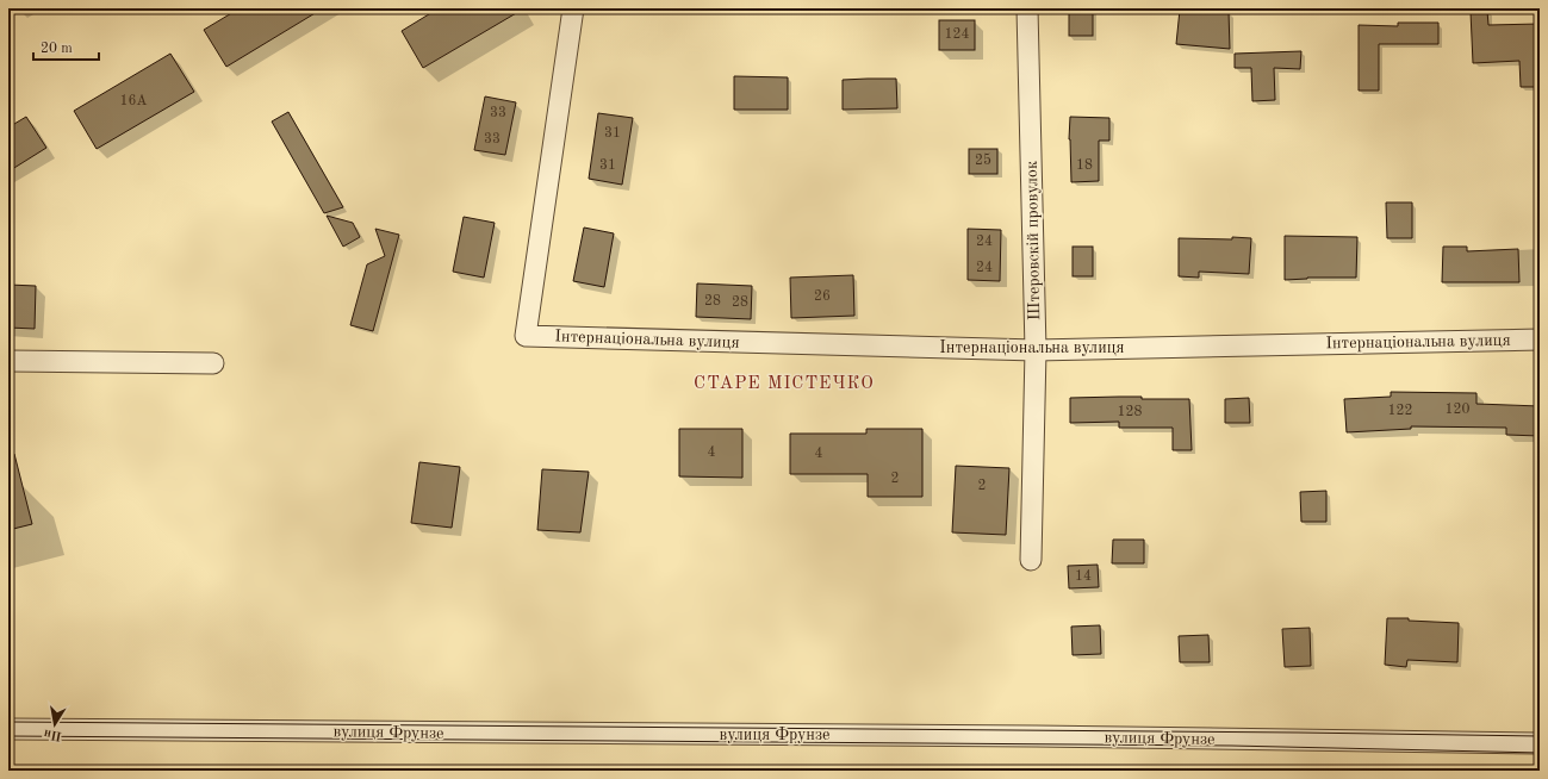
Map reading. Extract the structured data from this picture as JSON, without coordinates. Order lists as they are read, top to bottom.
{
  "streets": {
    "street": ["Штеровскій провулок", "Інтернаціональна вулиця", "вулиця Фрунзе"]
  },
  "crossings": [
    ["Штеровскій провулок", "Інтернаціональна вулиця"]
  ],
  "districts": ["СТАРЕ МІСТЕЧКО"],
  "house_numbers": [
    "124",
    "16А",
    "33",
    "31",
    "33",
    "25",
    "31",
    "18",
    "24",
    "24",
    "26",
    "28",
    "28",
    "120",
    "122",
    "128",
    "4",
    "4",
    "2",
    "2",
    "14"
  ],
  "scale_bar": "20 m",
  "north": "bottom"
}
